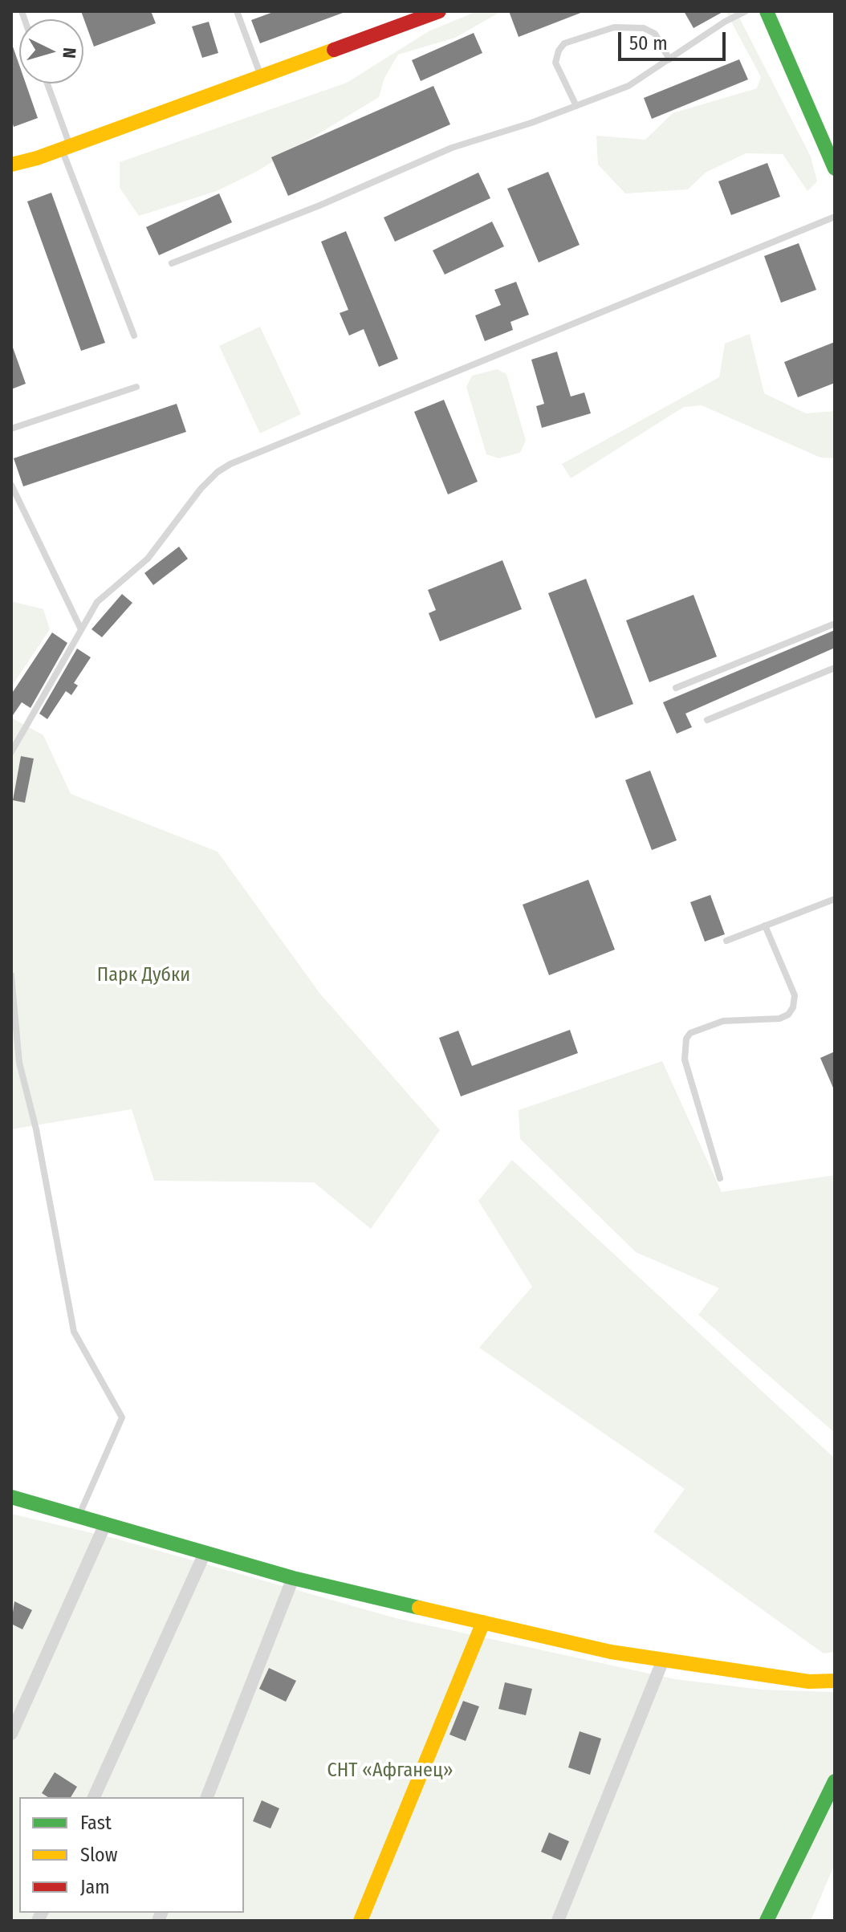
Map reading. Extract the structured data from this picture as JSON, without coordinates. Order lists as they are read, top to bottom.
{
  "parks": ["Парк Дубки", "СНТ «Афганец»"],
  "legend": ["Fast", "Slow", "Jam"],
  "scale_bar": "50 m",
  "north": "right"
}
